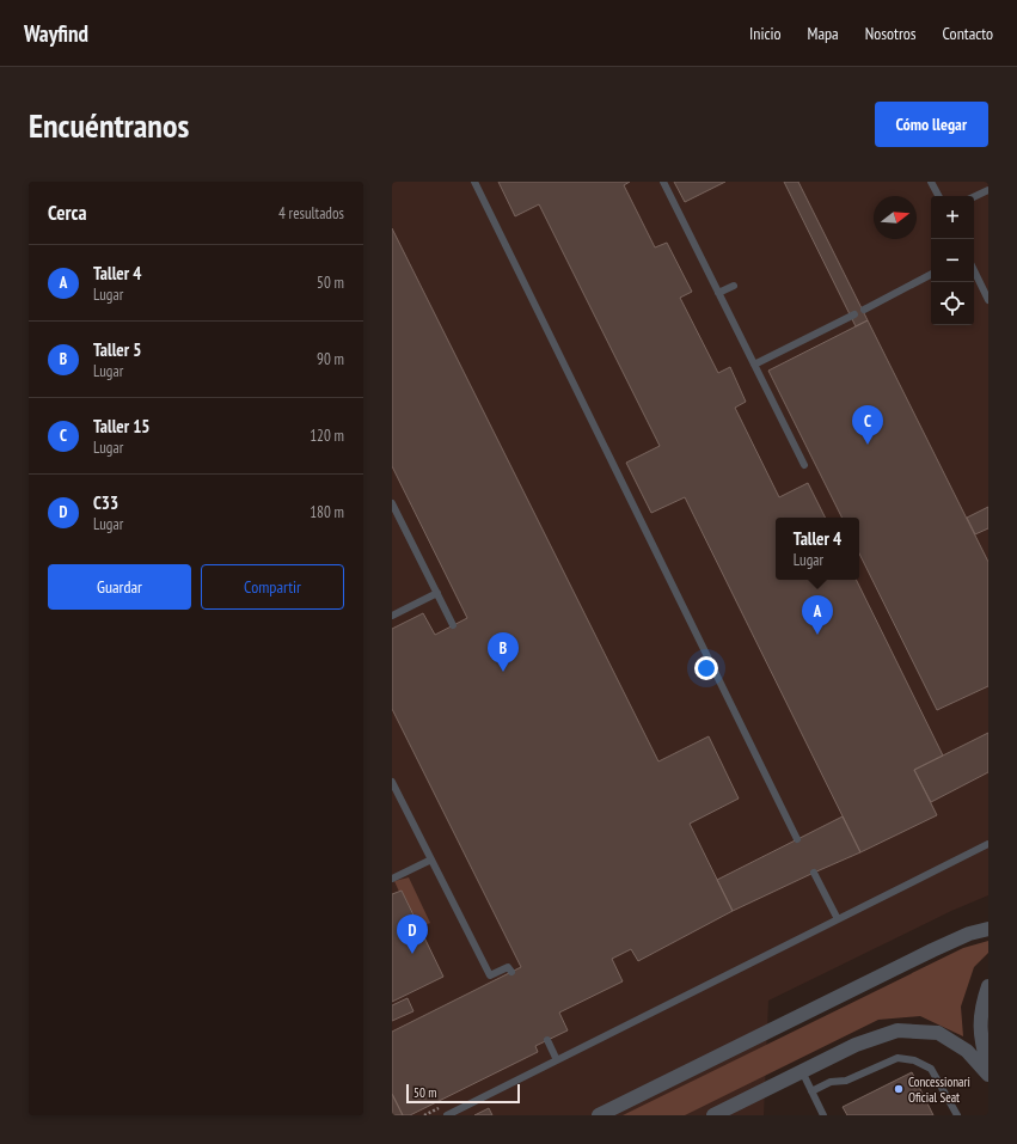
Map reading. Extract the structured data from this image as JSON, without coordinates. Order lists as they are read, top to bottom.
{
  "places": ["Concessionari Oficial Seat"],
  "scale_bar": "50 m",
  "north": "right",
  "page": {
    "header": "Wayfind",
    "nav": [
      "Inicio",
      "Mapa",
      "Nosotros",
      "Contacto"
    ],
    "buttons": [
      "Cómo llegar",
      ["Guardar", "Compartir"]
    ],
    "title": "Encuéntranos",
    "heading": ["Cerca", "4 resultados"],
    "map_buttons": ["+", "−"],
    "list": [
      {
        "mark": "A",
        "name": "Taller 4",
        "note": "Lugar",
        "value": "50 m"
      },
      {
        "mark": "B",
        "name": "Taller 5",
        "note": "Lugar",
        "value": "90 m"
      },
      {
        "mark": "C",
        "name": "Taller 15",
        "note": "Lugar",
        "value": "120 m"
      },
      {
        "mark": "D",
        "name": "C33",
        "note": "Lugar",
        "value": "180 m"
      }
    ],
    "pins": [
      "C",
      "A",
      "B",
      "D"
    ],
    "popup": ["Taller 4", "Lugar"],
    "scale": "50 m"
  }
}
